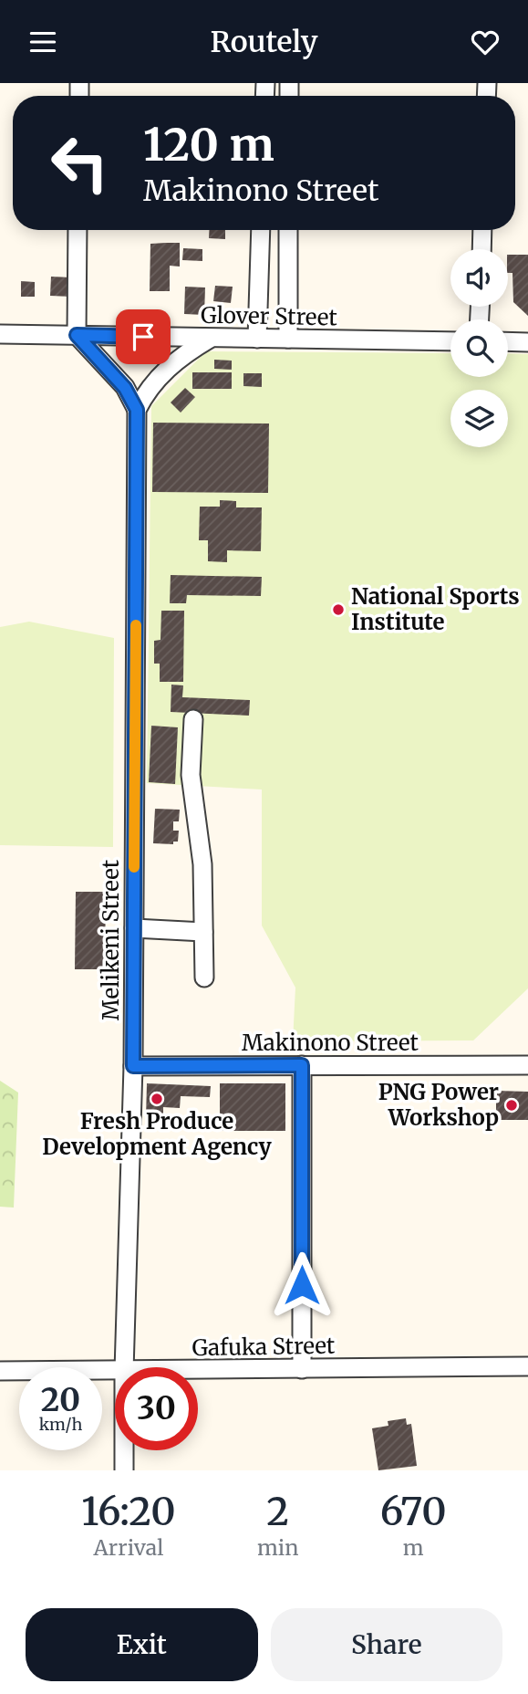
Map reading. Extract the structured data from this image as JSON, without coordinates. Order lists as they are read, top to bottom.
{
  "streets": {
    "street": [
      "Glover Street",
      "Melikeni Street",
      "Makinono Street",
      "Gafuka Street"
    ]
  },
  "crossings": [
    ["Melikeni Street", "Makinono Street"]
  ],
  "places": ["National Sports Institute", "Fresh Produce Development Agency", "PNG Power Workshop"],
  "page": {
    "header": "Routely",
    "turn": ["120 m", "Makinono Street"],
    "speed": "20 km/h",
    "limit": "30",
    "eta": [
      "16:20",
      "Arrival",
      "2",
      "min",
      "670",
      "m"
    ],
    "buttons": ["Exit", "Share"]
  }
}
